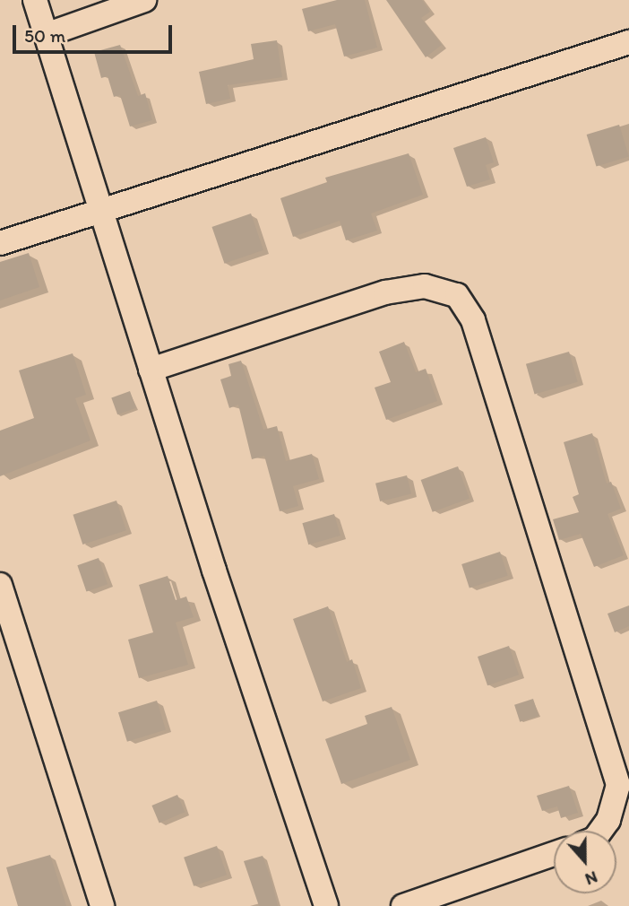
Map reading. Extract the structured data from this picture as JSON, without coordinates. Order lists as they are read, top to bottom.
{
  "scale_bar": "50 m",
  "north": "bottom"
}
